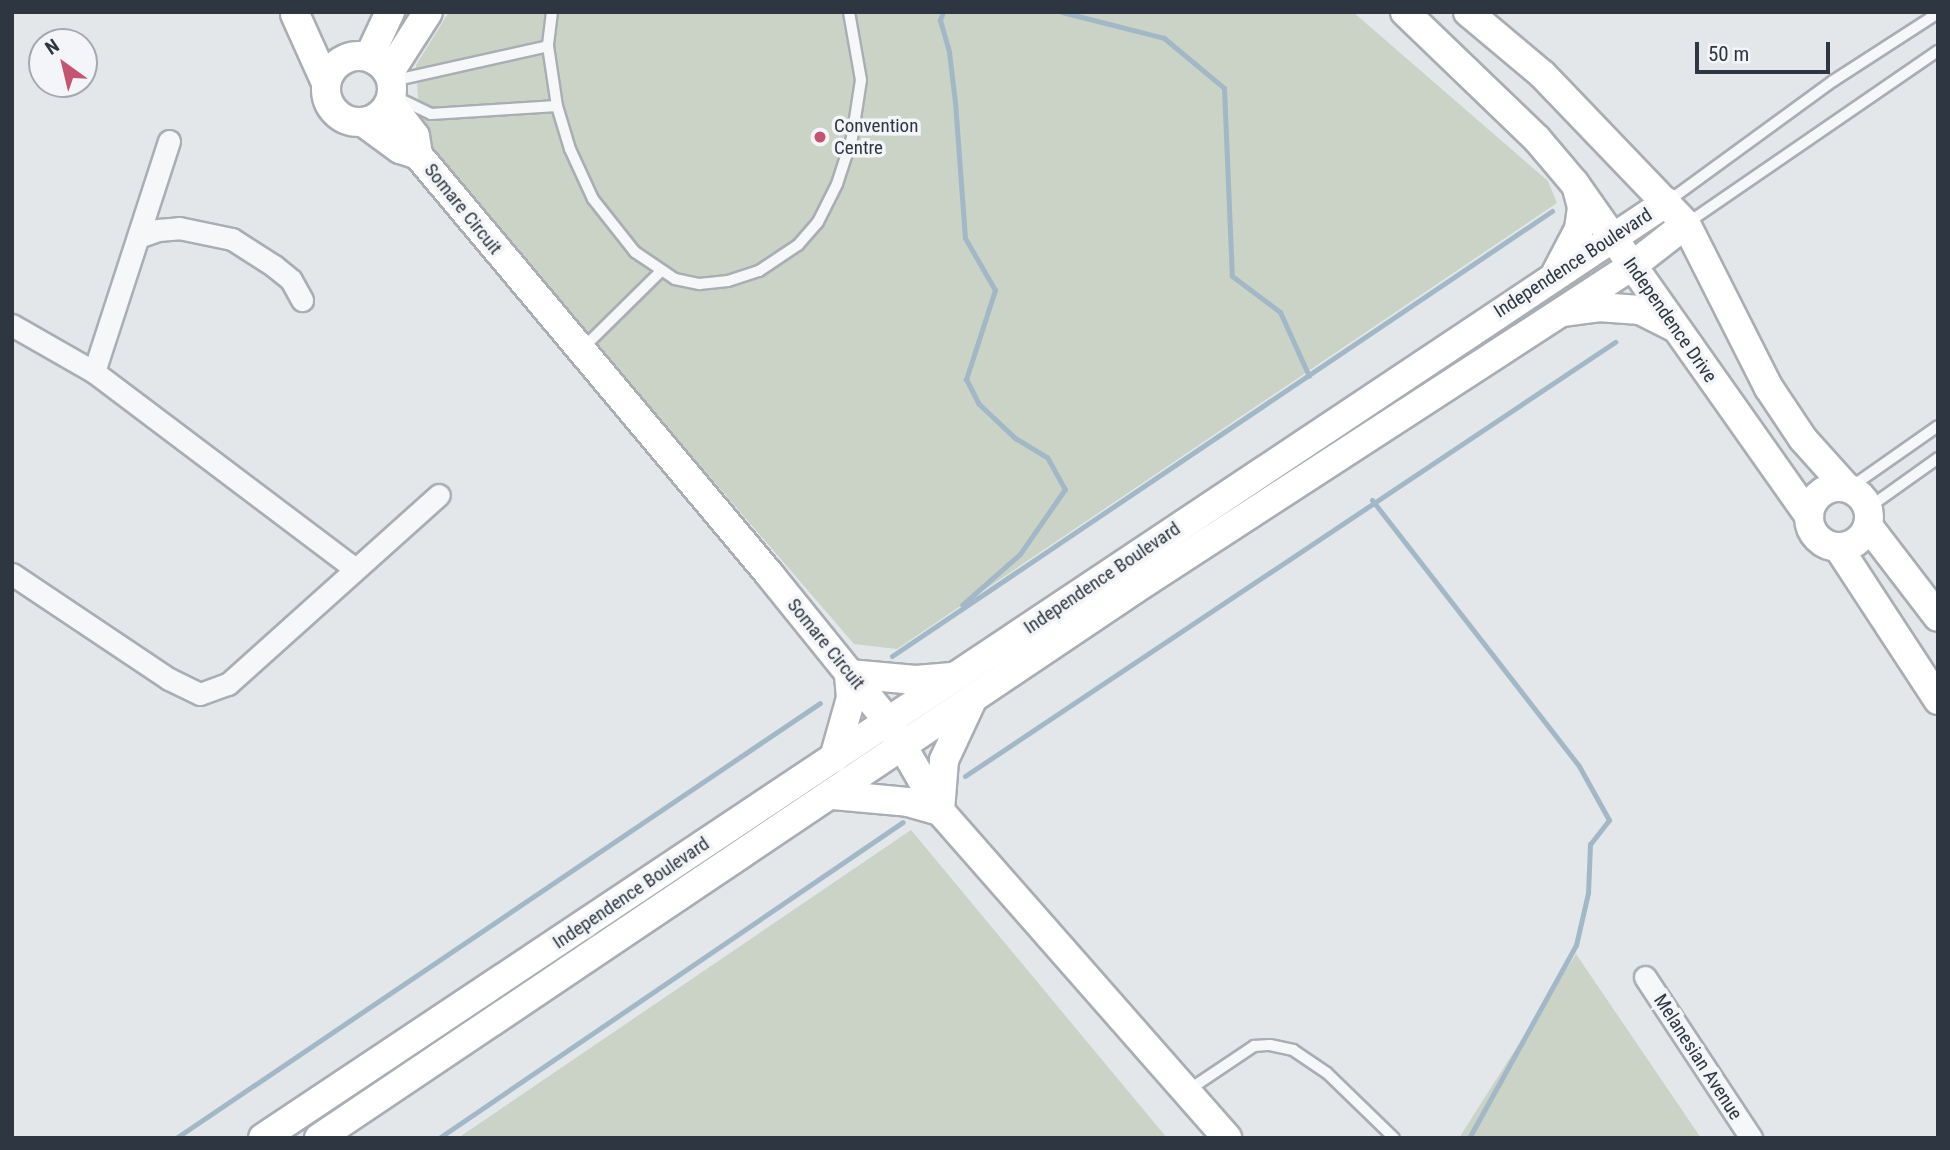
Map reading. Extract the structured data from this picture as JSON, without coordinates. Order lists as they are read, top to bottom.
{
  "streets": {
    "street": [
      "Somare Circuit",
      "Independence Boulevard",
      "Independence Drive",
      "Melanesian Avenue"
    ]
  },
  "crossings": [
    ["Somare Circuit", "Independence Boulevard"],
    ["Independence Boulevard", "Independence Drive"]
  ],
  "places": ["Convention Centre"],
  "scale_bar": "50 m",
  "north": "top left"
}
